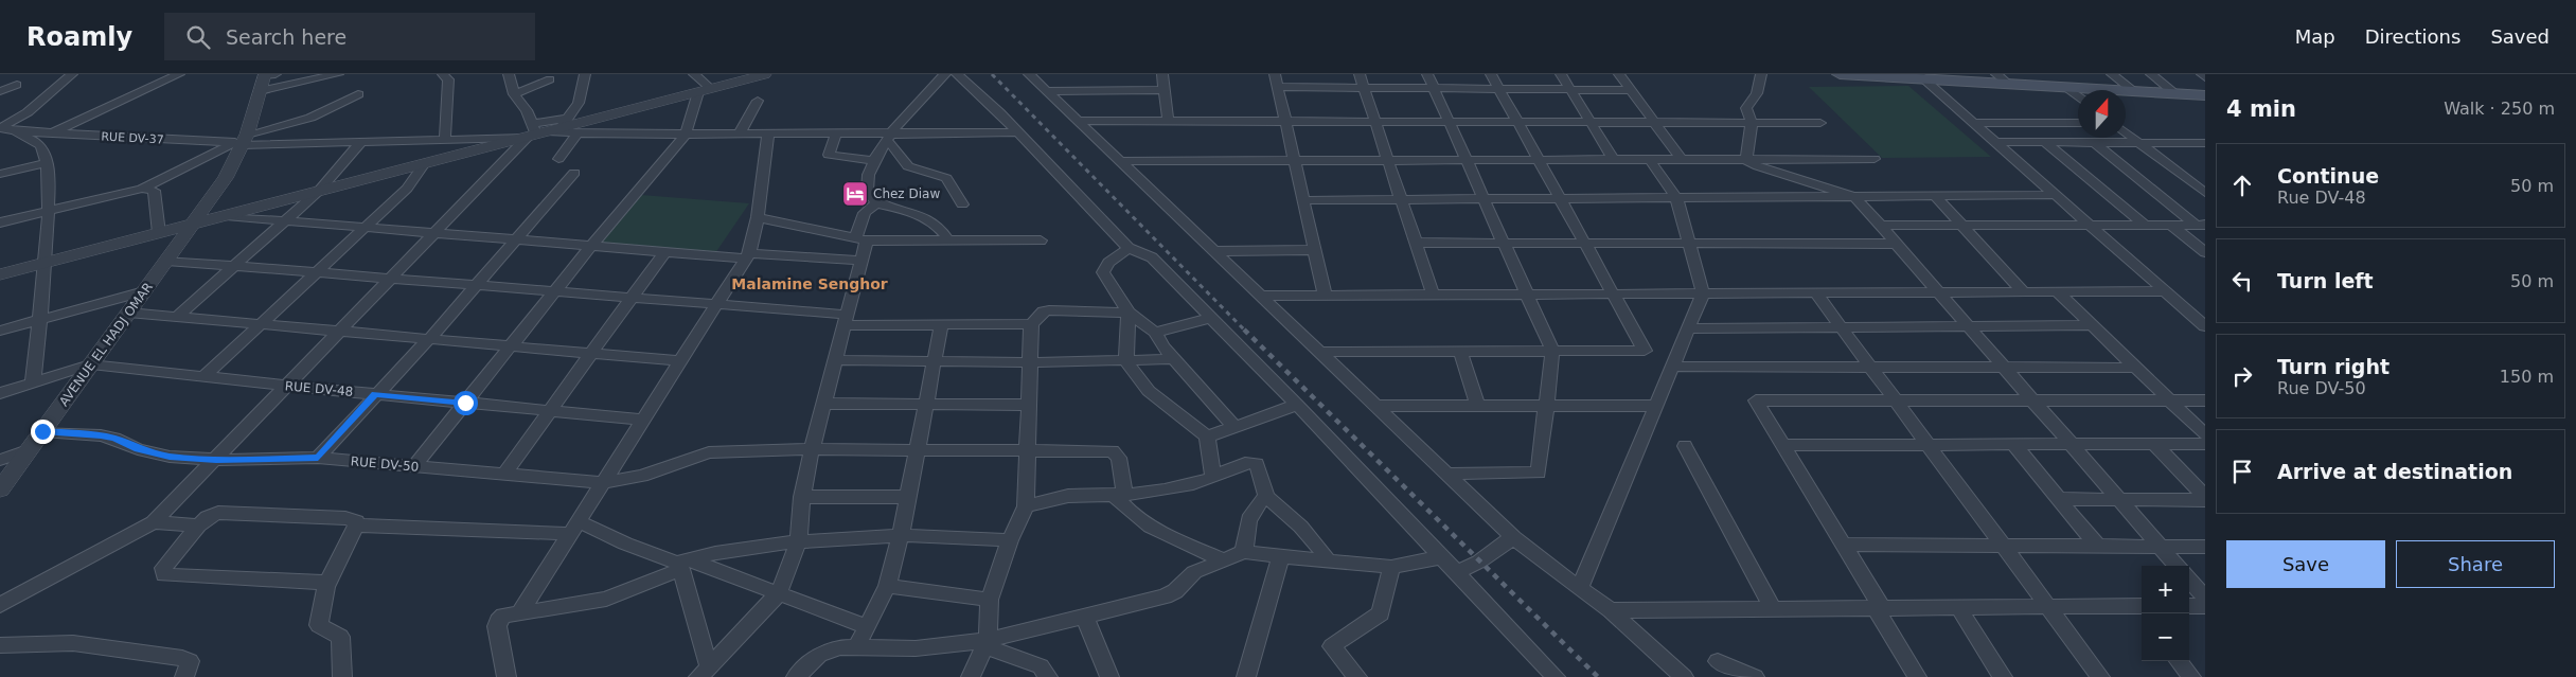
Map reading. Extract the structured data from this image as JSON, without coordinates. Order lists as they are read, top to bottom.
{
  "streets": {
    "street": [
      "RUE DV-37",
      "AVENUE EL HADJ OMAR",
      "RUE DV-48",
      "RUE DV-50"
    ]
  },
  "crossings": [
    ["RUE DV-37", "AVENUE EL HADJ OMAR"],
    ["AVENUE EL HADJ OMAR", "RUE DV-48"],
    ["AVENUE EL HADJ OMAR", "RUE DV-50"]
  ],
  "districts": ["Malamine Senghor"],
  "places": {
    "hotel": ["Chez Diaw"]
  },
  "north": "top",
  "page": {
    "header": "Roamly",
    "search": "Search here",
    "nav": ["Map", "Directions", "Saved"],
    "heading": ["4 min", "Walk · 250 m"],
    "list": [
      ["Continue", "Rue DV-48", "50 m"],
      ["Turn left", "50 m"],
      ["Turn right", "Rue DV-50", "150 m"],
      "Arrive at destination"
    ],
    "buttons": ["Save", "Share"],
    "map_buttons": ["+", "−"]
  }
}
